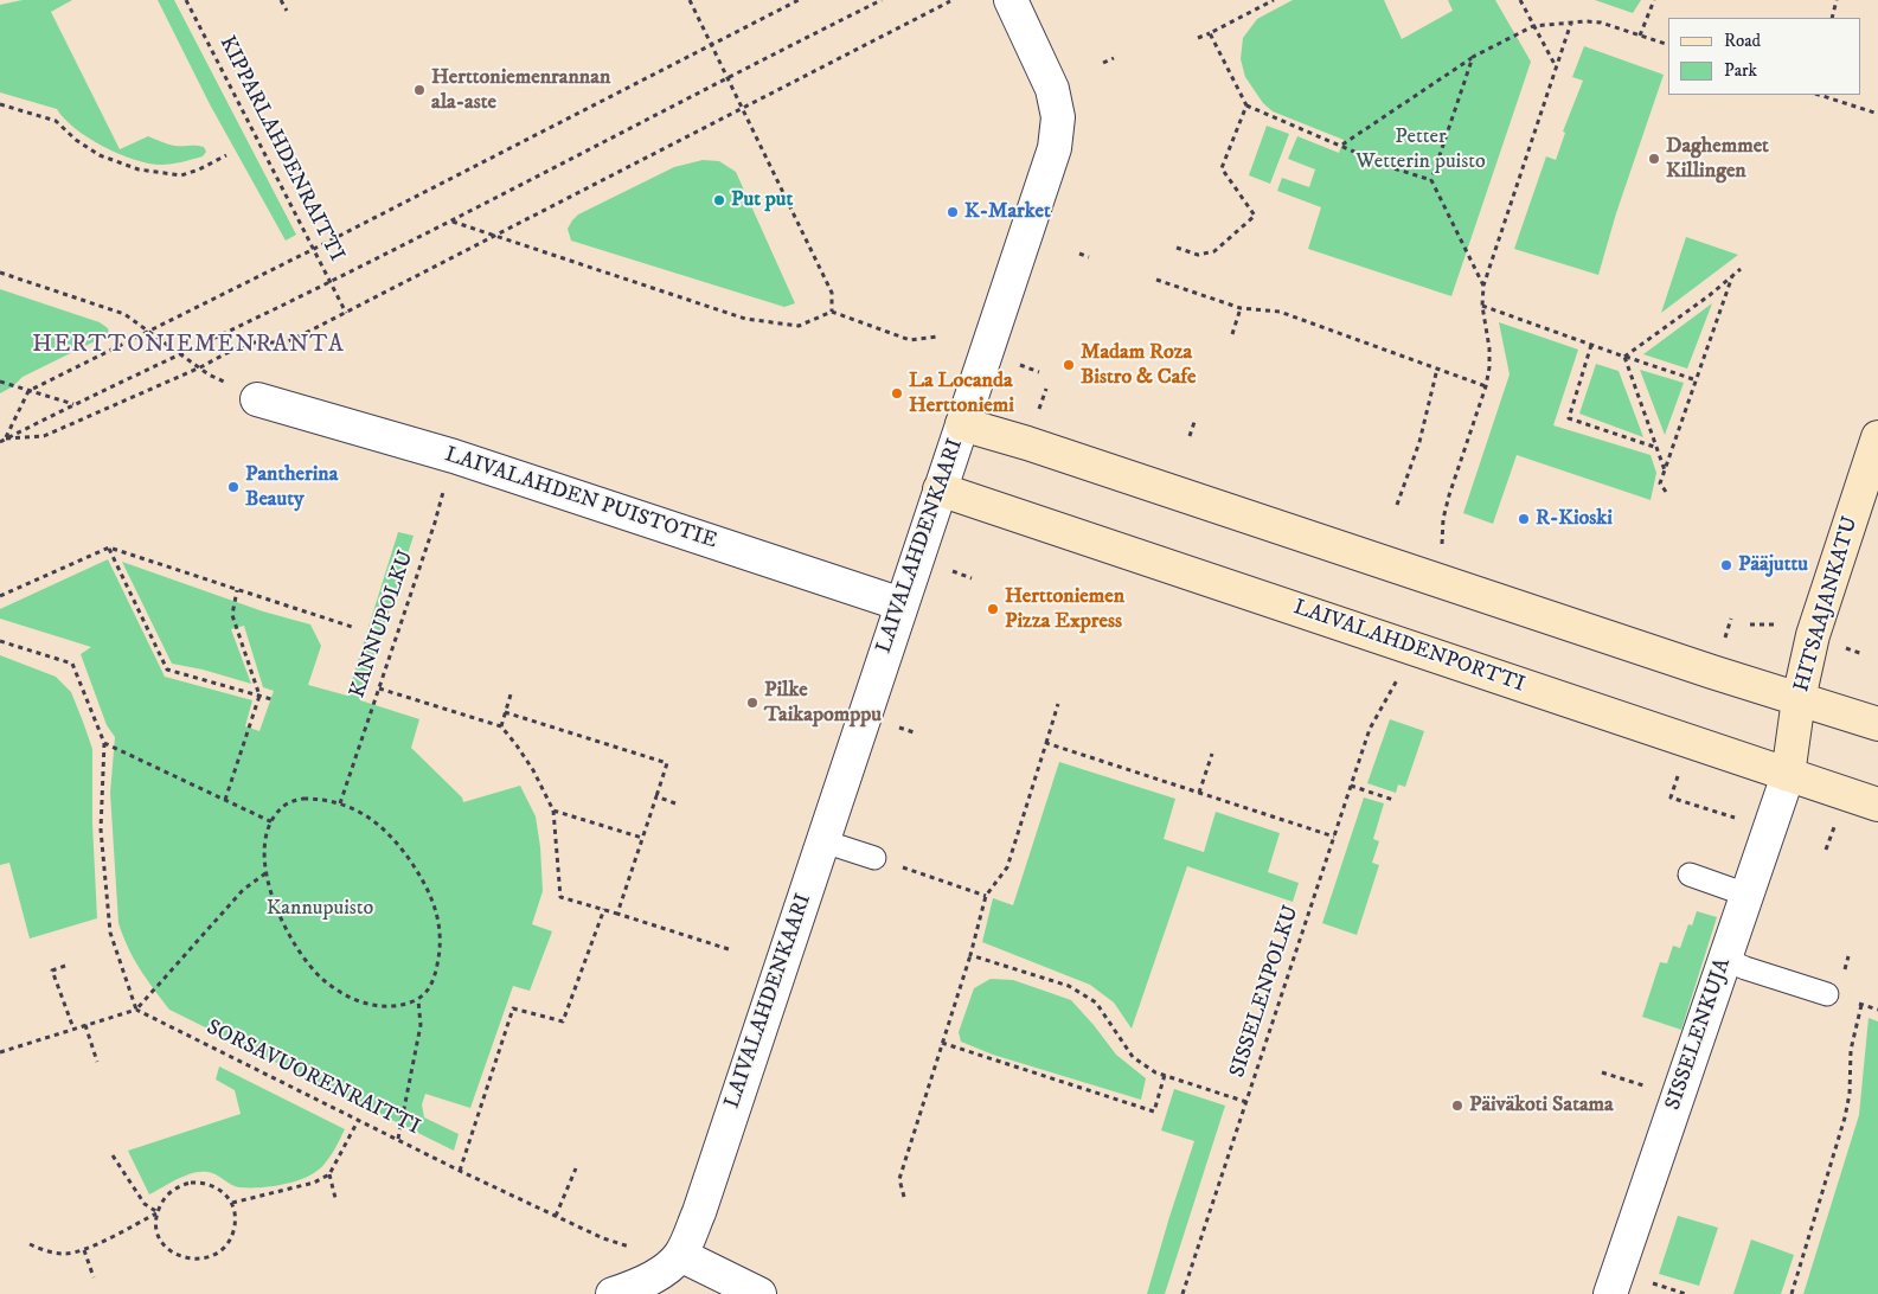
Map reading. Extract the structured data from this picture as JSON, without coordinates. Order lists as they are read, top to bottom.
{
  "streets": {
    "street": [
      "LAIVALAHDEN PUISTOTIE",
      "LAIVALAHDENKAARI",
      "HITSAAJANKATU",
      "LAIVALAHDENPORTTI",
      "SISSELENKUJA"
    ],
    "path": [
      "KIPPARLAHDENRAITTI",
      "KANNUPOLKU",
      "SISSELENPOLKU",
      "SORSAVUORENRAITTI"
    ]
  },
  "crossings": [
    ["LAIVALAHDEN PUISTOTIE", "LAIVALAHDENKAARI"],
    ["LAIVALAHDEN PUISTOTIE", "KANNUPOLKU"],
    ["LAIVALAHDENKAARI", "LAIVALAHDENPORTTI"],
    ["HITSAAJANKATU", "LAIVALAHDENPORTTI"],
    ["HITSAAJANKATU", "SISSELENKUJA"],
    ["LAIVALAHDENPORTTI", "SISSELENKUJA"]
  ],
  "districts": ["HERTTONIEMENRANTA"],
  "parks": ["Petter Wetterin puisto", "Kannupuisto"],
  "places": [
    "Herttoniemenrannan ala-aste",
    "Daghemmet Killingen",
    "Put put",
    "K-Market",
    "Madam Roza Bistro & Cafe",
    "La Locanda Herttoniemi",
    "Pantherina Beauty",
    "R-Kioski",
    "Pääjuttu",
    "Herttoniemen Pizza Express",
    "Pilke Taikapomppu",
    "Päiväkoti Satama"
  ],
  "legend": ["Road", "Park"]
}
